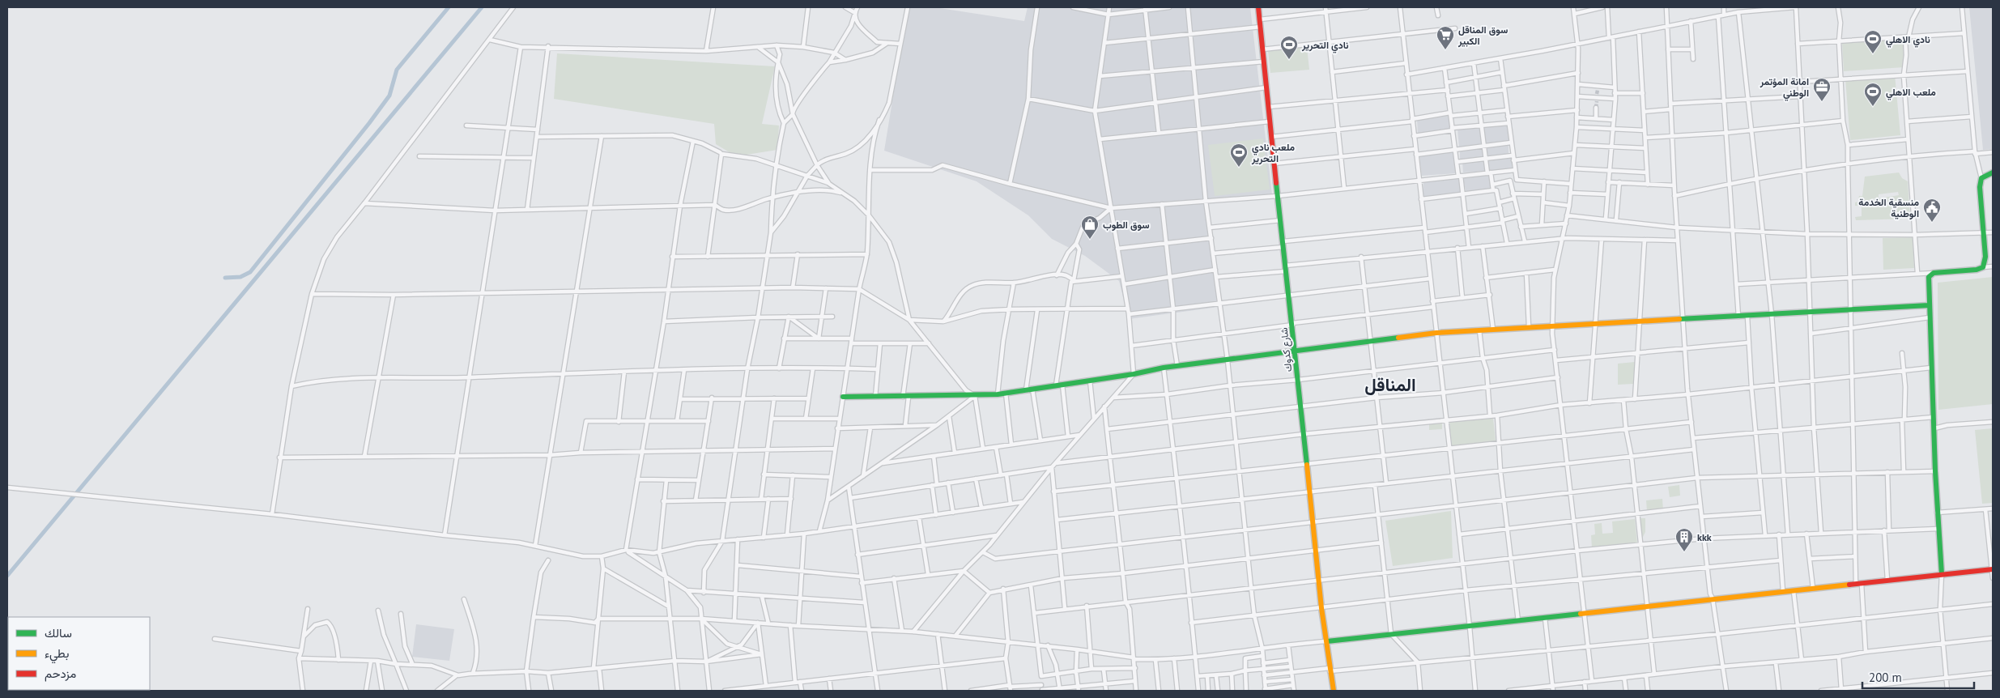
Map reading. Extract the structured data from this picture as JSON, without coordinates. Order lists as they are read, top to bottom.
{
  "streets": {
    "street": ["شارع كدوك"]
  },
  "districts": ["المناقل"],
  "places": {
    "supermarket": ["سوق المناقل الكبير"],
    "sports": [
      "نادي الاهلي",
      "نادي التحرير",
      "ملعب الاهلي",
      "ملعب نادي التحرير"
    ],
    "office": ["امانة المؤتمر الوطني"],
    "public building": ["منسقية الخدمة الوطنية"],
    "shop": ["سوق الطوب"],
    "building": ["kkk"]
  },
  "legend": ["سالك", "بطيء", "مزدحم"],
  "scale_bar": "200 m"
}
